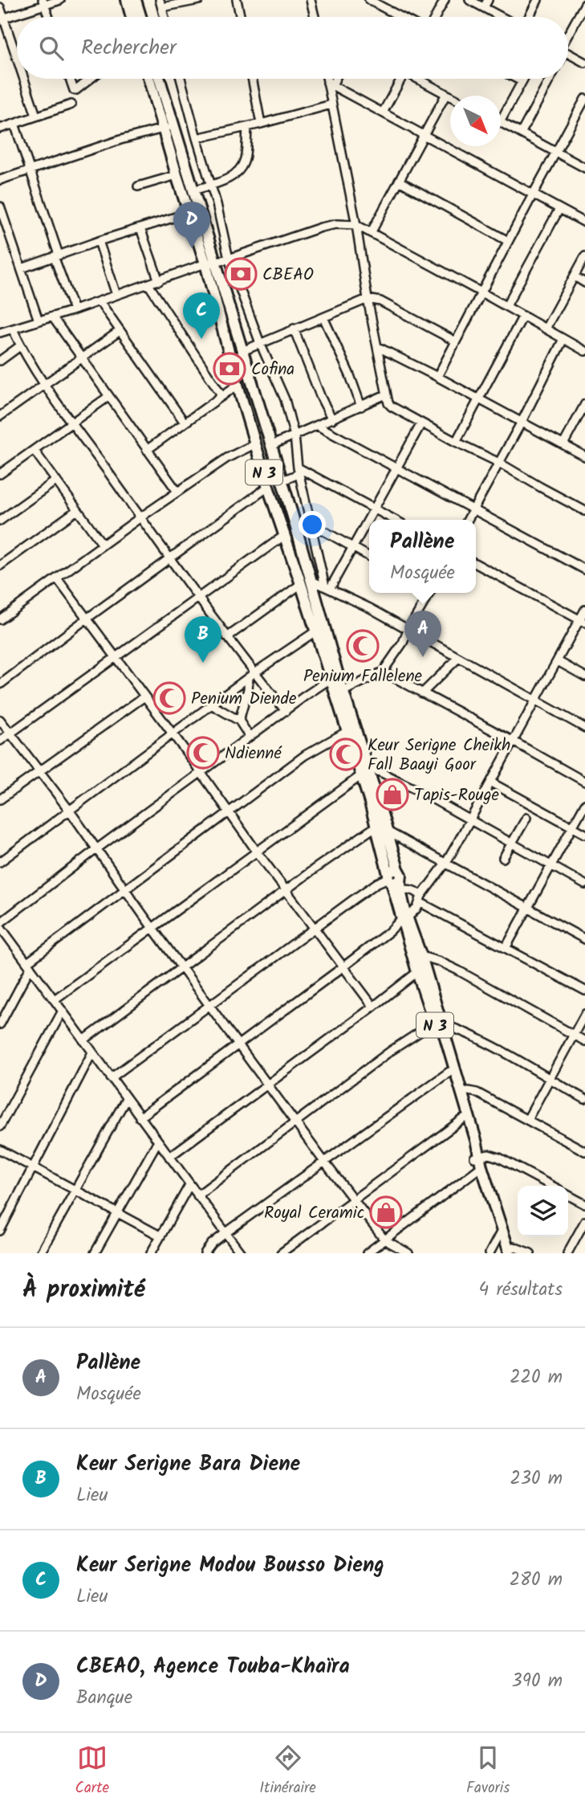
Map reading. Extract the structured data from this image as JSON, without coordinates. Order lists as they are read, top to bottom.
{
  "streets": {
    "main road": ["N 3"]
  },
  "places": {
    "bank": ["CBEAO", "Cofina"],
    "mosque": [
      "Penium Fallelene",
      "Penium Diende",
      "Ndienné",
      "Keur Serigne Cheikh Fall Baayi Goor"
    ],
    "shop": ["Tapis-Rouge", "Royal Ceramic"]
  },
  "north": "bottom right",
  "page": {
    "search": "Rechercher",
    "pins": [
      "D",
      "C",
      "A",
      "B"
    ],
    "popup": ["Pallène", "Mosquée"],
    "heading": ["À proximité", "4 résultats"],
    "list": [
      {
        "mark": "A",
        "name": "Pallène",
        "note": "Mosquée",
        "value": "220 m"
      },
      {
        "mark": "B",
        "name": "Keur Serigne Bara Diene",
        "note": "Lieu",
        "value": "230 m"
      },
      {
        "mark": "C",
        "name": "Keur Serigne Modou Bousso Dieng",
        "note": "Lieu",
        "value": "280 m"
      },
      {
        "mark": "D",
        "name": "CBEAO, Agence Touba-Khaïra",
        "note": "Banque",
        "value": "390 m"
      }
    ],
    "nav": ["Carte", "Itinéraire", "Favoris"]
  }
}
